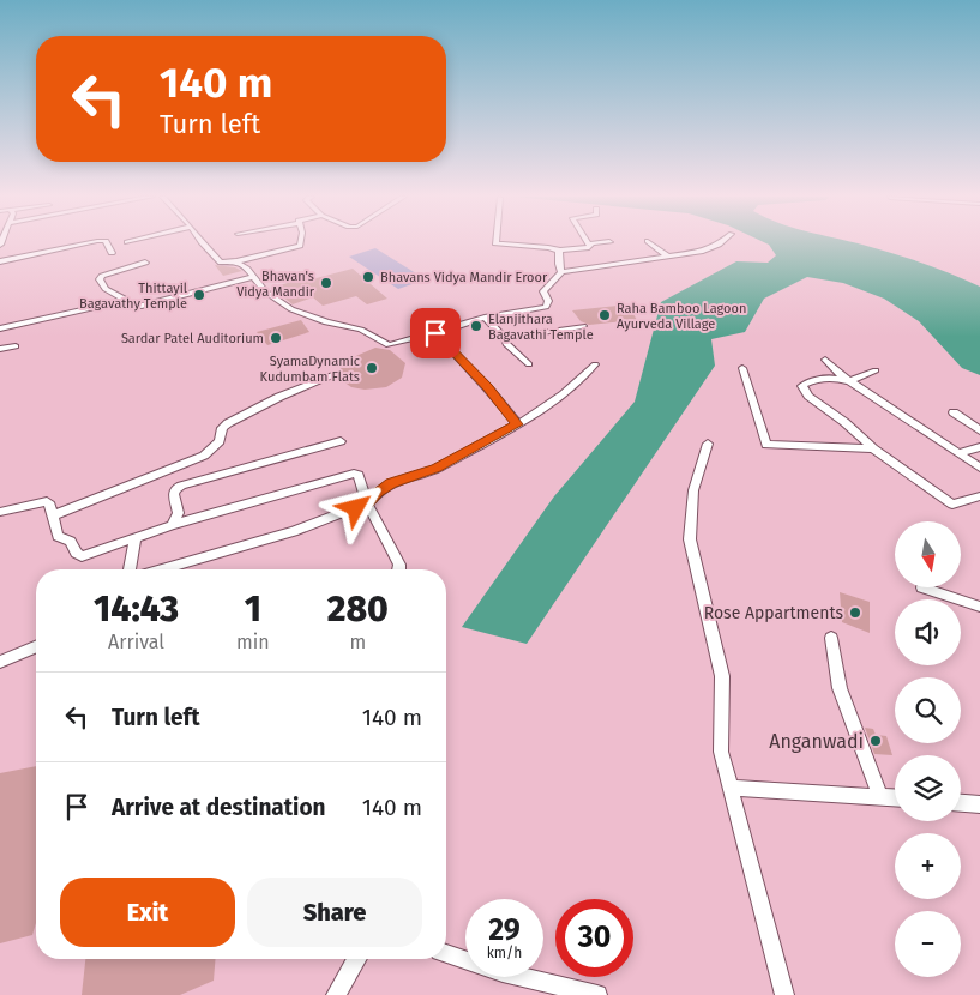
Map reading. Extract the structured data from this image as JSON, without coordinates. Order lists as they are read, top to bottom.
{
  "places": [
    "Bhavans Vidya Mandir Eroor",
    "Bhavan's Vidya Mandir",
    "Thittayil Bagavathy Temple",
    "Raha Bamboo Lagoon Ayurveda Village",
    "Elanjithara Bagavathi Temple",
    "Sardar Patel Auditorium",
    "SyamaDynamic Kudumbam Flats",
    "Rose Appartments",
    "Anganwadi"
  ],
  "north": "bottom",
  "page": {
    "turn": ["140 m", "Turn left"],
    "map_buttons": ["+", "−"],
    "eta": [
      "14:43",
      "Arrival",
      "1",
      "min",
      "280",
      "m"
    ],
    "list": [
      {
        "name": "Turn left",
        "value": "140 m"
      },
      {
        "name": "Arrive at destination",
        "value": "140 m"
      }
    ],
    "buttons": ["Exit", "Share"],
    "speed": "29 km/h",
    "limit": "30"
  }
}
